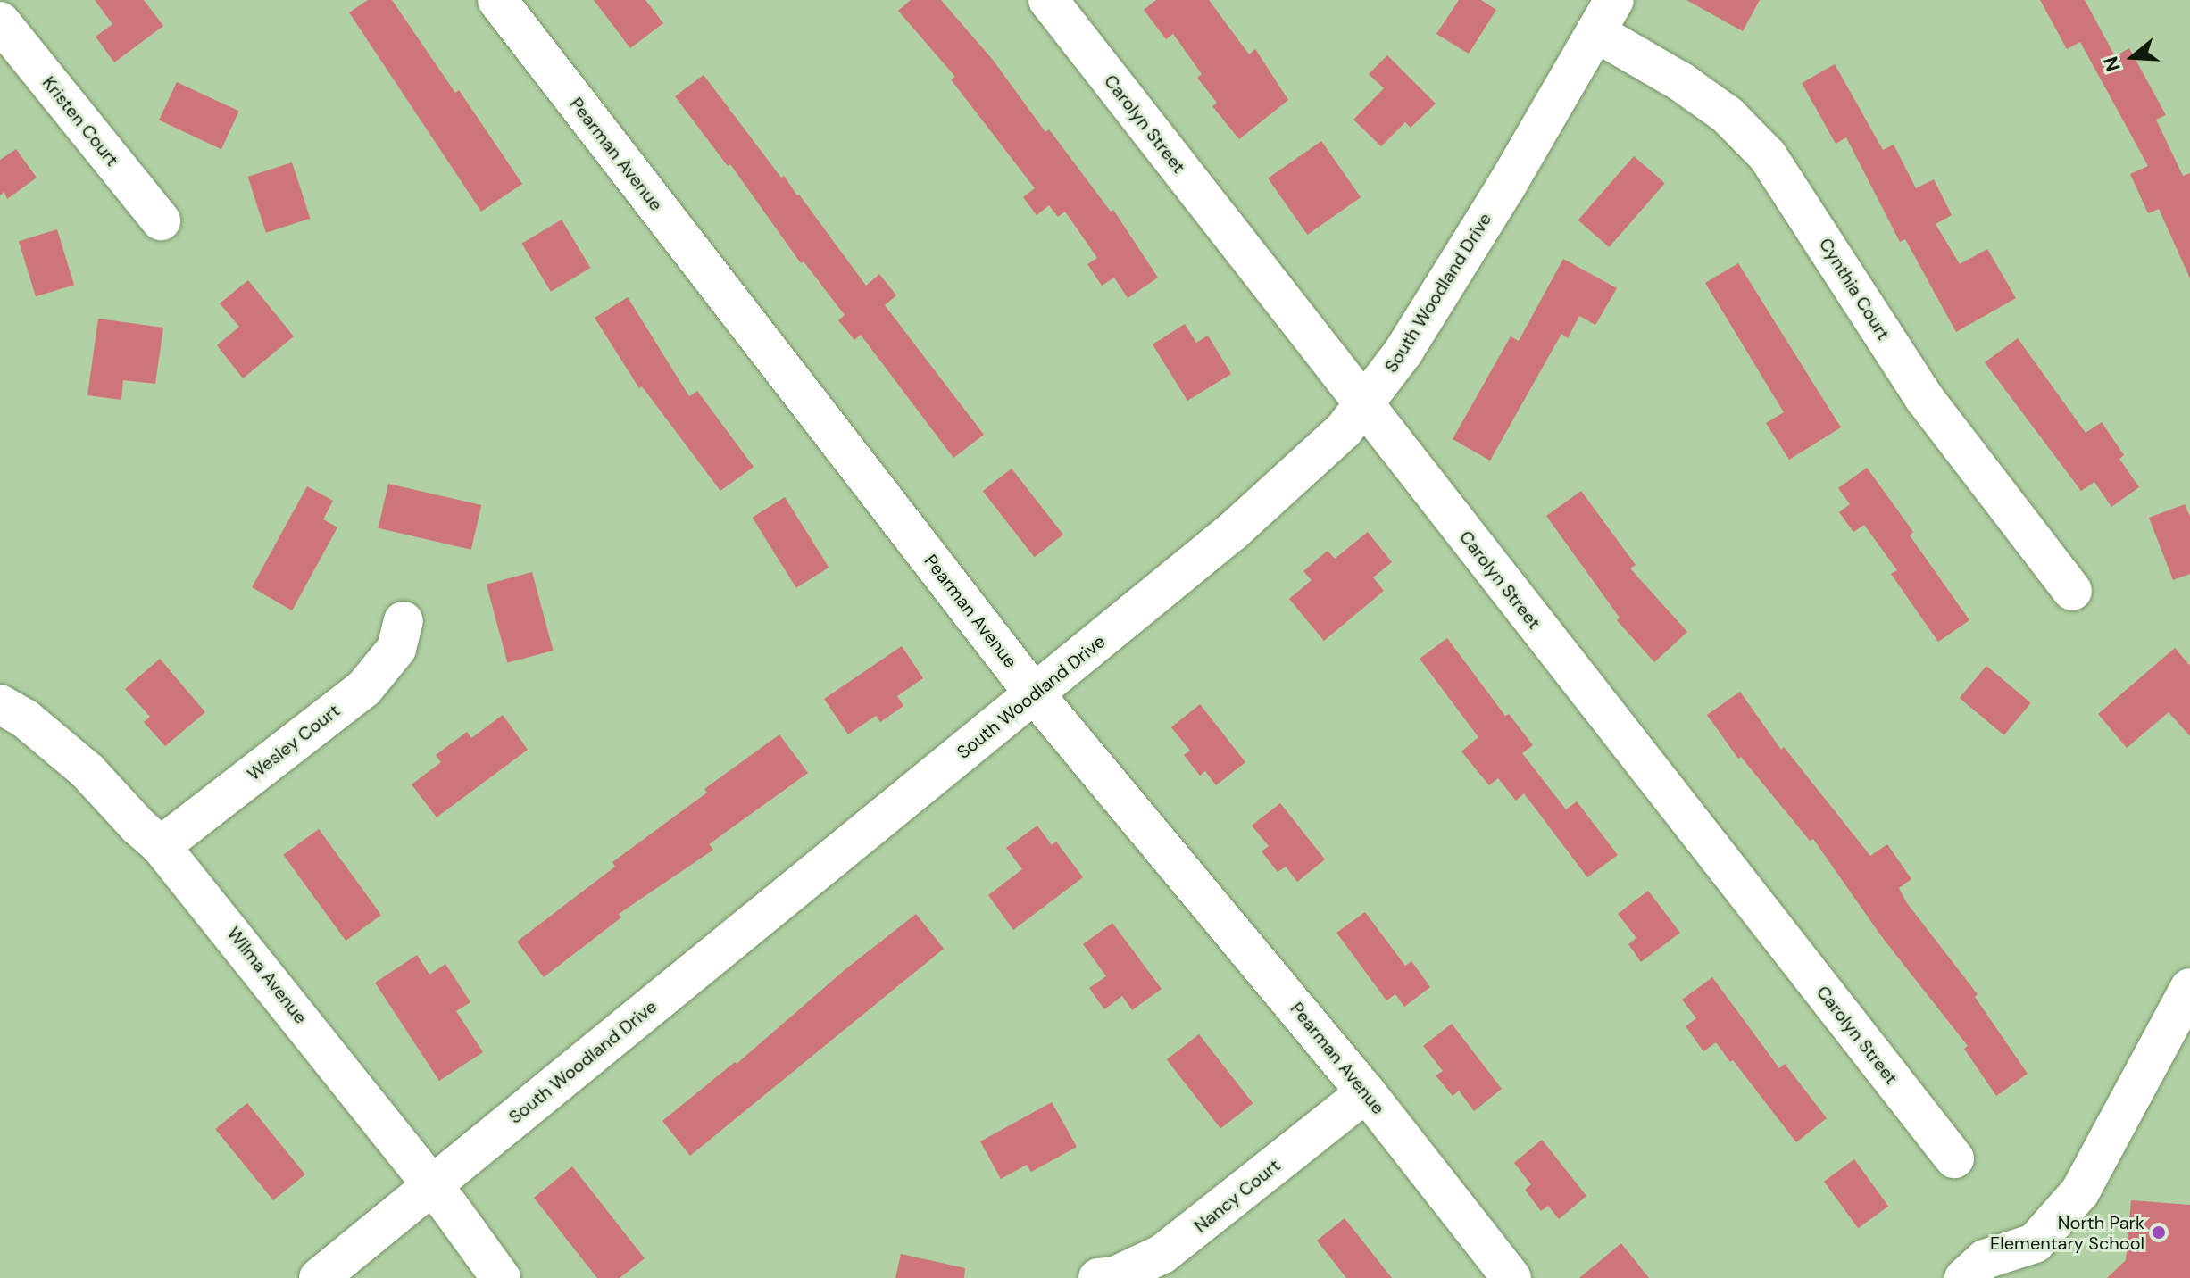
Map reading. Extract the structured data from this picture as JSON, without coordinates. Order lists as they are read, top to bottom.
{
  "streets": {
    "street": [
      "Kristen Court",
      "Carolyn Street",
      "Pearman Avenue",
      "Cynthia Court",
      "South Woodland Drive",
      "Wesley Court",
      "Wilma Avenue",
      "Nancy Court"
    ]
  },
  "crossings": [
    ["Carolyn Street", "South Woodland Drive"],
    ["Pearman Avenue", "South Woodland Drive"],
    ["Pearman Avenue", "Nancy Court"],
    ["Cynthia Court", "South Woodland Drive"],
    ["South Woodland Drive", "Wilma Avenue"],
    ["Wesley Court", "Wilma Avenue"]
  ],
  "places": ["North Park Elementary School"],
  "north": "left"
}
